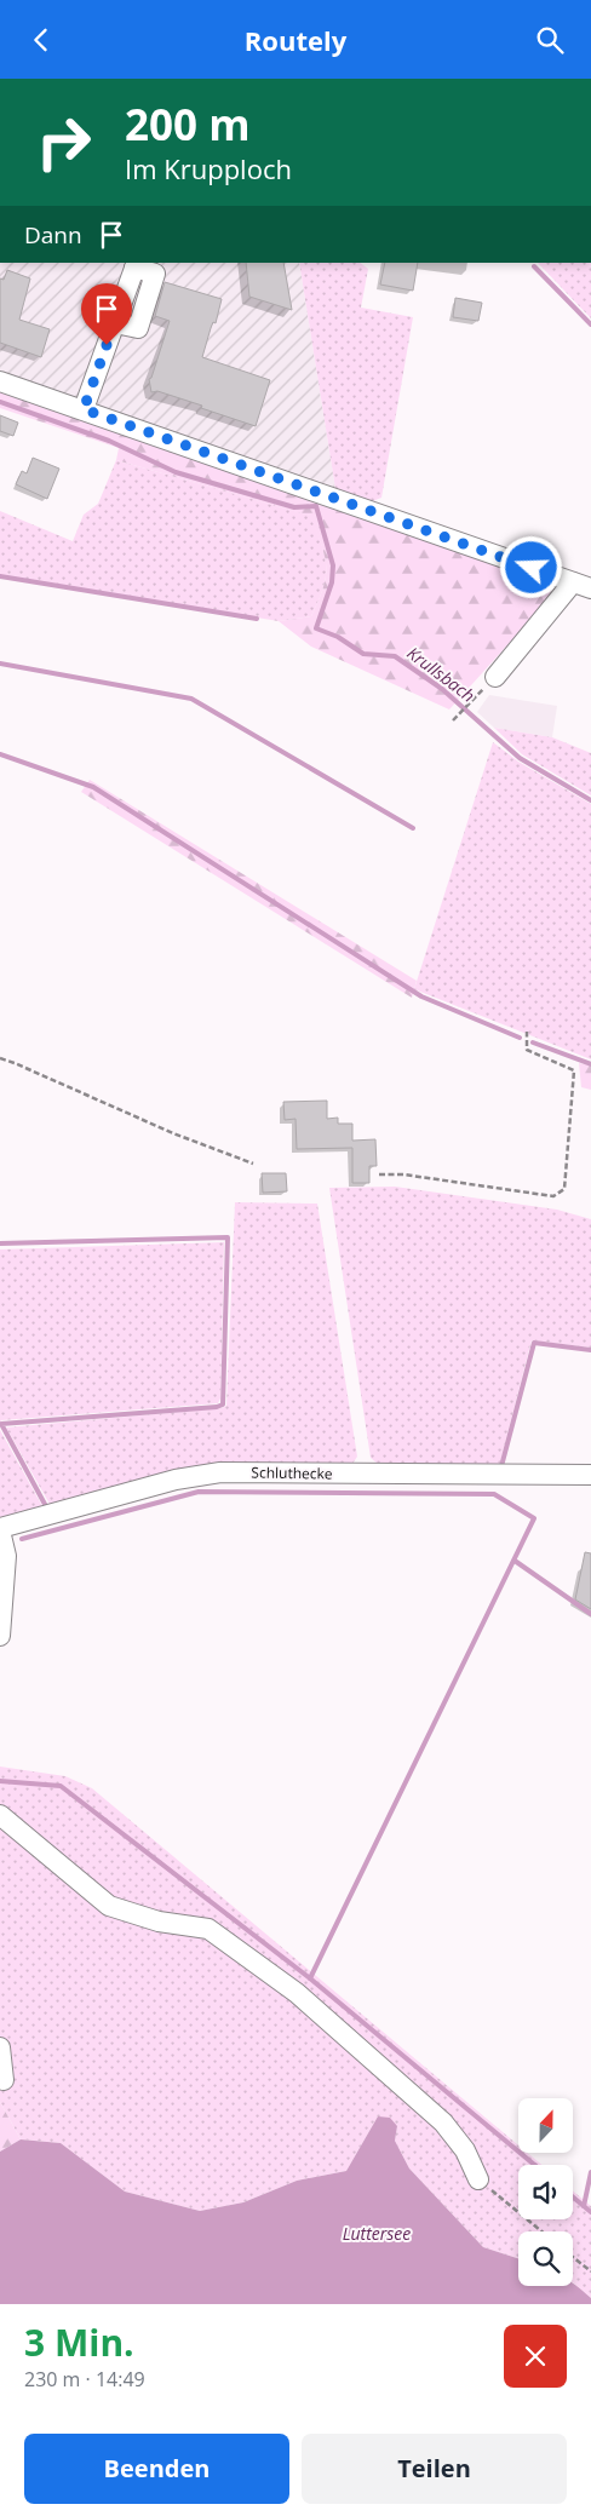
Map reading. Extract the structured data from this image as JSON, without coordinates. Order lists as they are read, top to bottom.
{
  "streets": {
    "street": ["Schluthecke"]
  },
  "water": ["Krullsbach", "Luttersee"],
  "north": "top",
  "page": {
    "header": "Routely",
    "turn": ["200 m", "Im Krupploch"],
    "then": "Dann",
    "heading": ["3 Min.", "230 m · 14:49"],
    "buttons": ["Beenden", "Teilen"]
  }
}
